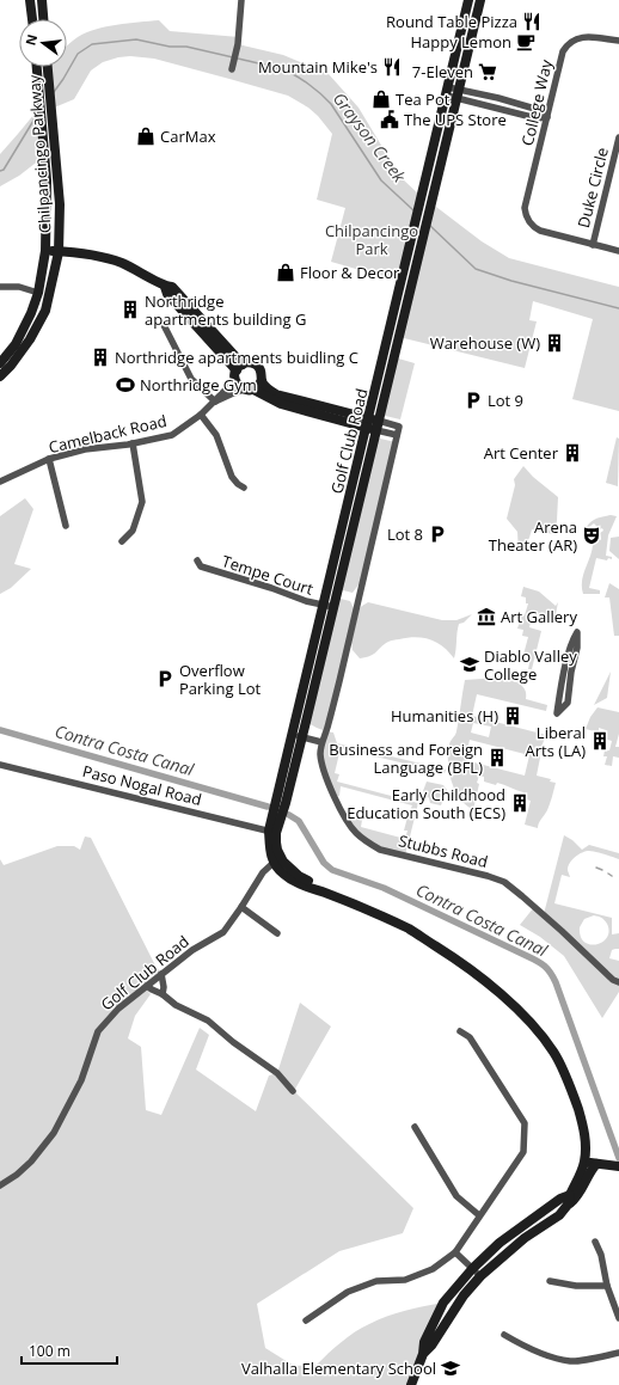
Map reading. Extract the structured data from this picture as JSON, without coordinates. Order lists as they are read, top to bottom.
{
  "streets": {
    "street": [
      "College Way",
      "Chilpancingo Parkway",
      "Duke Circle",
      "Camelback Road",
      "Golf Club Road",
      "Tempe Court",
      "Paso Nogal Road",
      "Stubbs Road"
    ]
  },
  "crossings": [
    ["College Way", "Duke Circle"],
    ["Golf Club Road", "Tempe Court"],
    ["Golf Club Road", "Paso Nogal Road"]
  ],
  "water": ["Grayson Creek", "Contra Costa Canal"],
  "parks": ["Chilpancingo Park"],
  "places": {
    "restaurant": ["Round Table Pizza", "Mountain Mike's"],
    "cafe": ["Happy Lemon"],
    "supermarket": ["7-Eleven"],
    "shop": ["Tea Pot", "CarMax", "Floor & Decor"],
    "public building": ["The UPS Store"],
    "building": [
      "Northridge apartments building G",
      "Warehouse (W)",
      "Northridge apartments buidling C",
      "Art Center",
      "Humanities (H)",
      "Liberal Arts (LA)",
      "Business and Foreign Language (BFL)",
      "Early Childhood Education South (ECS)"
    ],
    "sports": ["Northridge Gym"],
    "parking": ["Lot 9", "Lot 8", "Overflow Parking Lot"],
    "theatre": ["Arena Theater (AR)"],
    "museum": ["Art Gallery"],
    "school or university": ["Diablo Valley College", "Valhalla Elementary School"]
  },
  "scale_bar": "100 m",
  "north": "left"
}
